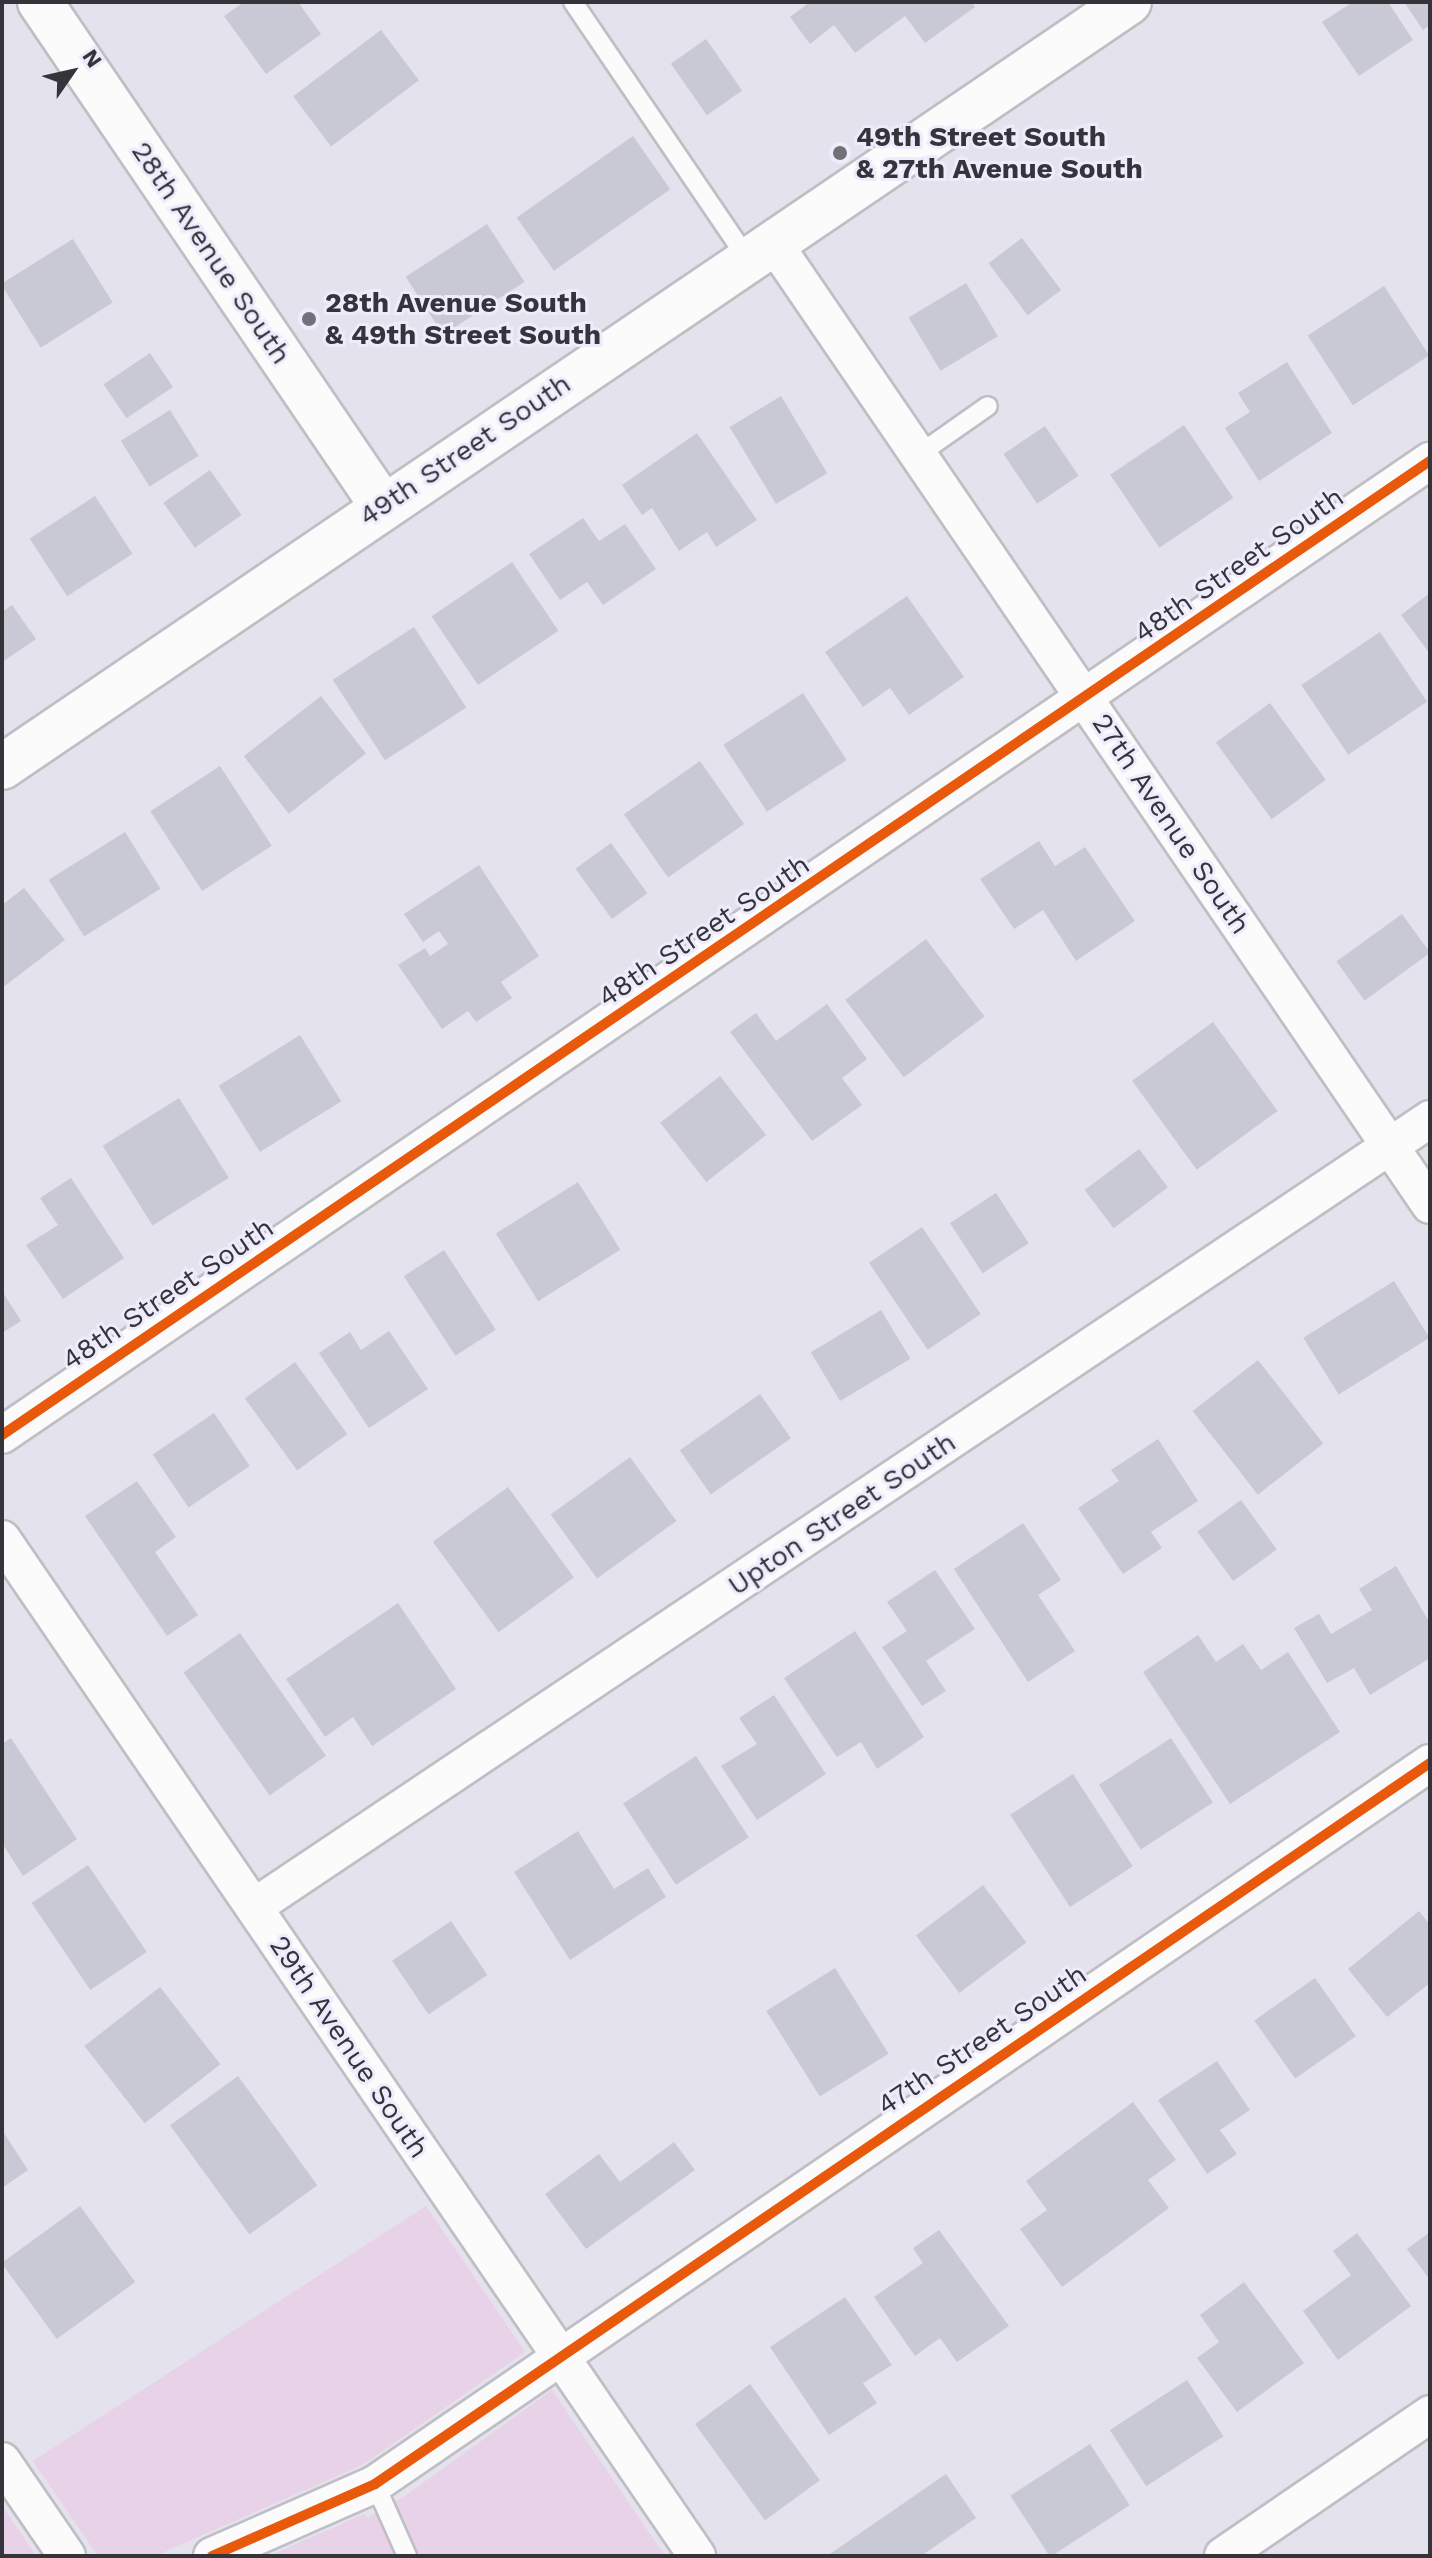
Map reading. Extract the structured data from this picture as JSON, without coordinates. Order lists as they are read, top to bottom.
{
  "streets": {
    "street": [
      "28th Avenue South",
      "49th Street South",
      "48th Street South",
      "27th Avenue South",
      "Upton Street South",
      "47th Street South",
      "29th Avenue South"
    ]
  },
  "crossings": [
    ["28th Avenue South", "49th Street South"],
    ["49th Street South", "27th Avenue South"],
    ["48th Street South", "27th Avenue South"],
    ["27th Avenue South", "Upton Street South"],
    ["Upton Street South", "29th Avenue South"],
    ["47th Street South", "29th Avenue South"]
  ],
  "places": ["49th Street South & 27th Avenue South", "28th Avenue South & 49th Street South"],
  "north": "top right"
}
